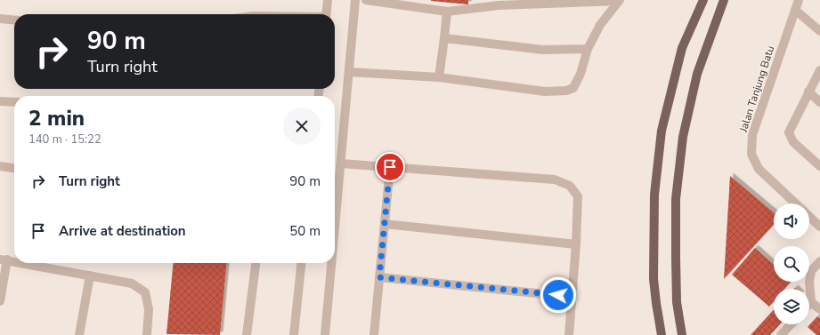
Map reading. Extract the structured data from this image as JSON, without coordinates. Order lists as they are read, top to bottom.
{
  "streets": {
    "lane": ["Jalan Tanjung Batu"]
  },
  "page": {
    "turn": ["90 m", "Turn right"],
    "heading": ["2 min", "140 m · 15:22"],
    "list": [
      {
        "name": "Turn right",
        "value": "90 m"
      },
      {
        "name": "Arrive at destination",
        "value": "50 m"
      }
    ]
  }
}
